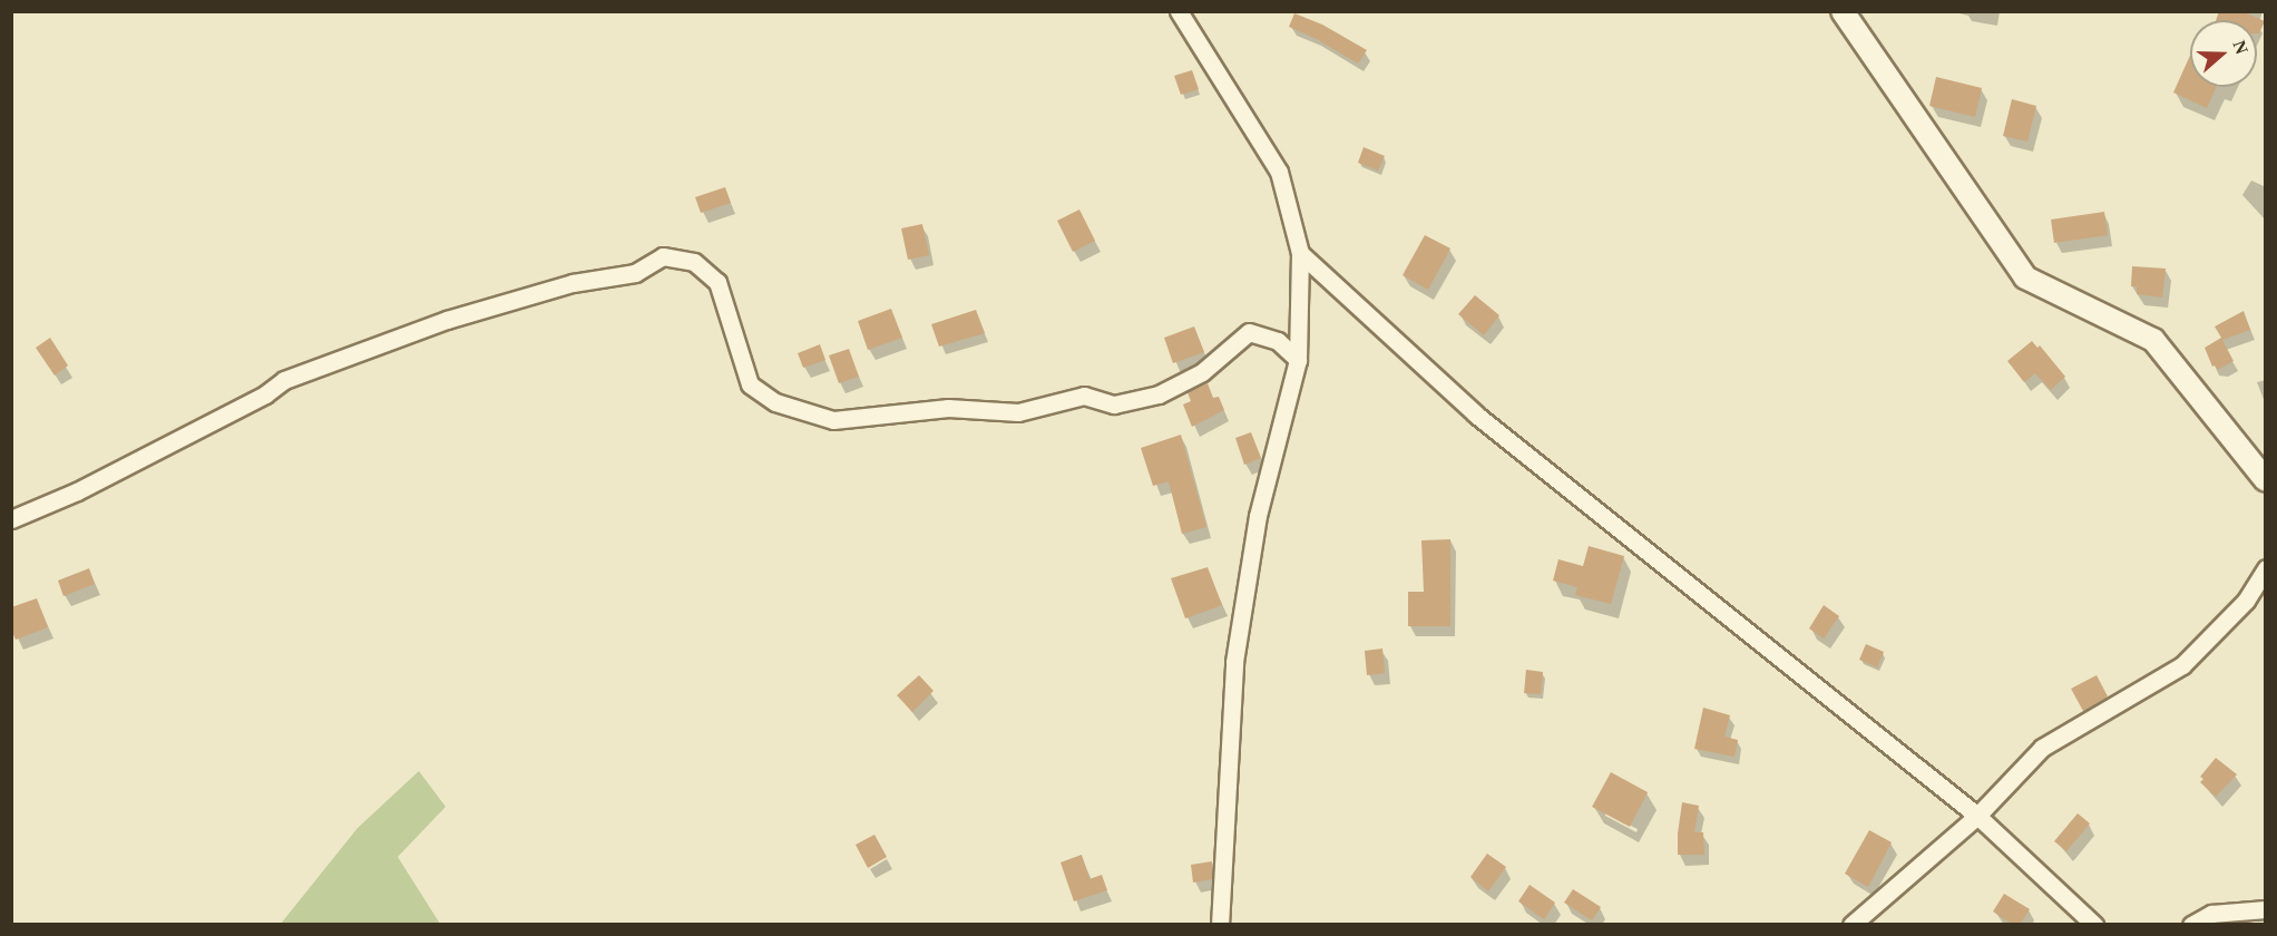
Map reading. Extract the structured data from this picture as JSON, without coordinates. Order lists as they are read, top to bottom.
{
  "north": "right"
}
